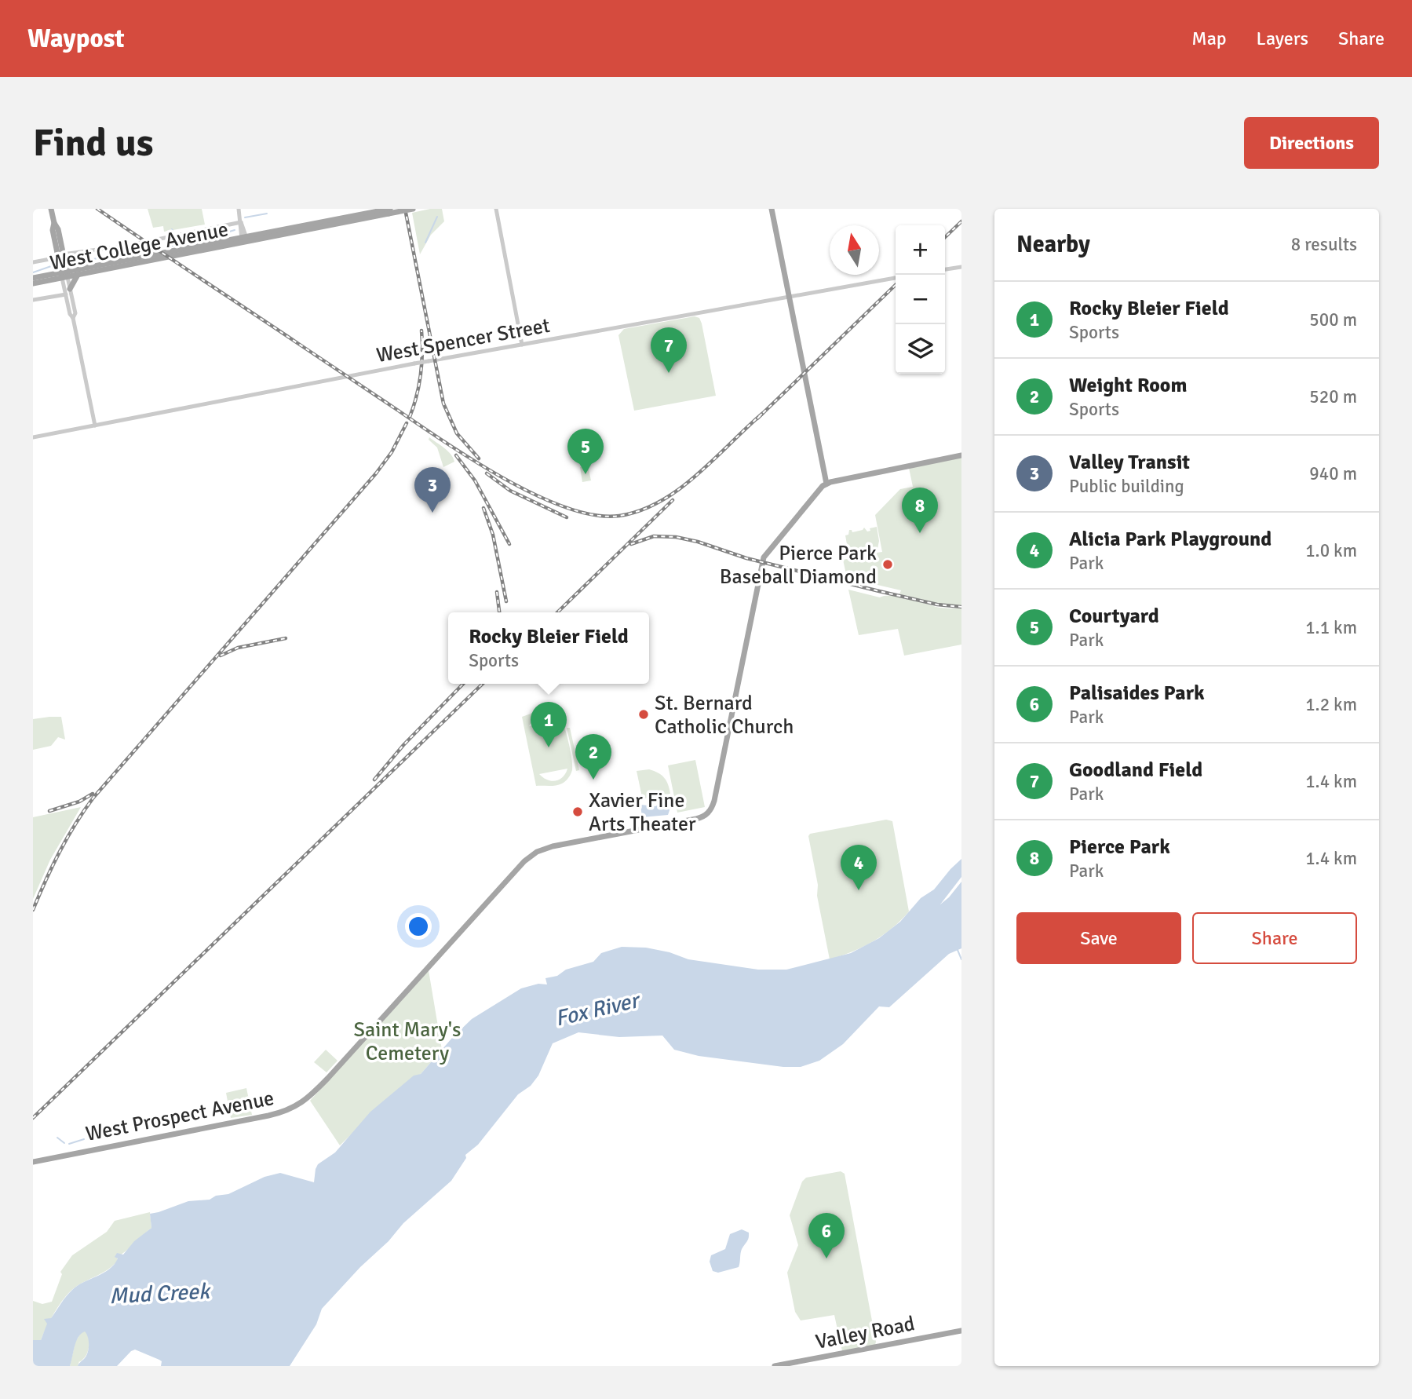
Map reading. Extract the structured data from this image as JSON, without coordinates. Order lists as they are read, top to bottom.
{
  "streets": {
    "main road": ["West College Avenue", "West Prospect Avenue", "Valley Road"],
    "street": ["West Spencer Street"]
  },
  "water": ["Fox River", "Mud Creek"],
  "parks": ["Saint Mary's Cemetery"],
  "places": ["Pierce Park Baseball Diamond", "St. Bernard Catholic Church", "Xavier Fine Arts Theater"],
  "north": "top",
  "page": {
    "header": "Waypost",
    "nav": ["Map", "Layers", "Share"],
    "buttons": [
      "Directions",
      ["Save", "Share"]
    ],
    "title": "Find us",
    "heading": ["Nearby", "8 results"],
    "map_buttons": ["+", "−"],
    "list": [
      {
        "mark": "1",
        "name": "Rocky Bleier Field",
        "note": "Sports",
        "value": "500 m"
      },
      {
        "mark": "2",
        "name": "Weight Room",
        "note": "Sports",
        "value": "520 m"
      },
      {
        "mark": "3",
        "name": "Valley Transit",
        "note": "Public building",
        "value": "940 m"
      },
      {
        "mark": "4",
        "name": "Alicia Park Playground",
        "note": "Park",
        "value": "1.0 km"
      },
      {
        "mark": "5",
        "name": "Courtyard",
        "note": "Park",
        "value": "1.1 km"
      },
      {
        "mark": "6",
        "name": "Palisaides Park",
        "note": "Park",
        "value": "1.2 km"
      },
      {
        "mark": "7",
        "name": "Goodland Field",
        "note": "Park",
        "value": "1.4 km"
      },
      {
        "mark": "8",
        "name": "Pierce Park",
        "note": "Park",
        "value": "1.4 km"
      }
    ],
    "pins": [
      "7",
      "5",
      "3",
      "8",
      "1",
      "2",
      "4",
      "6"
    ],
    "popup": ["Rocky Bleier Field", "Sports"]
  }
}
